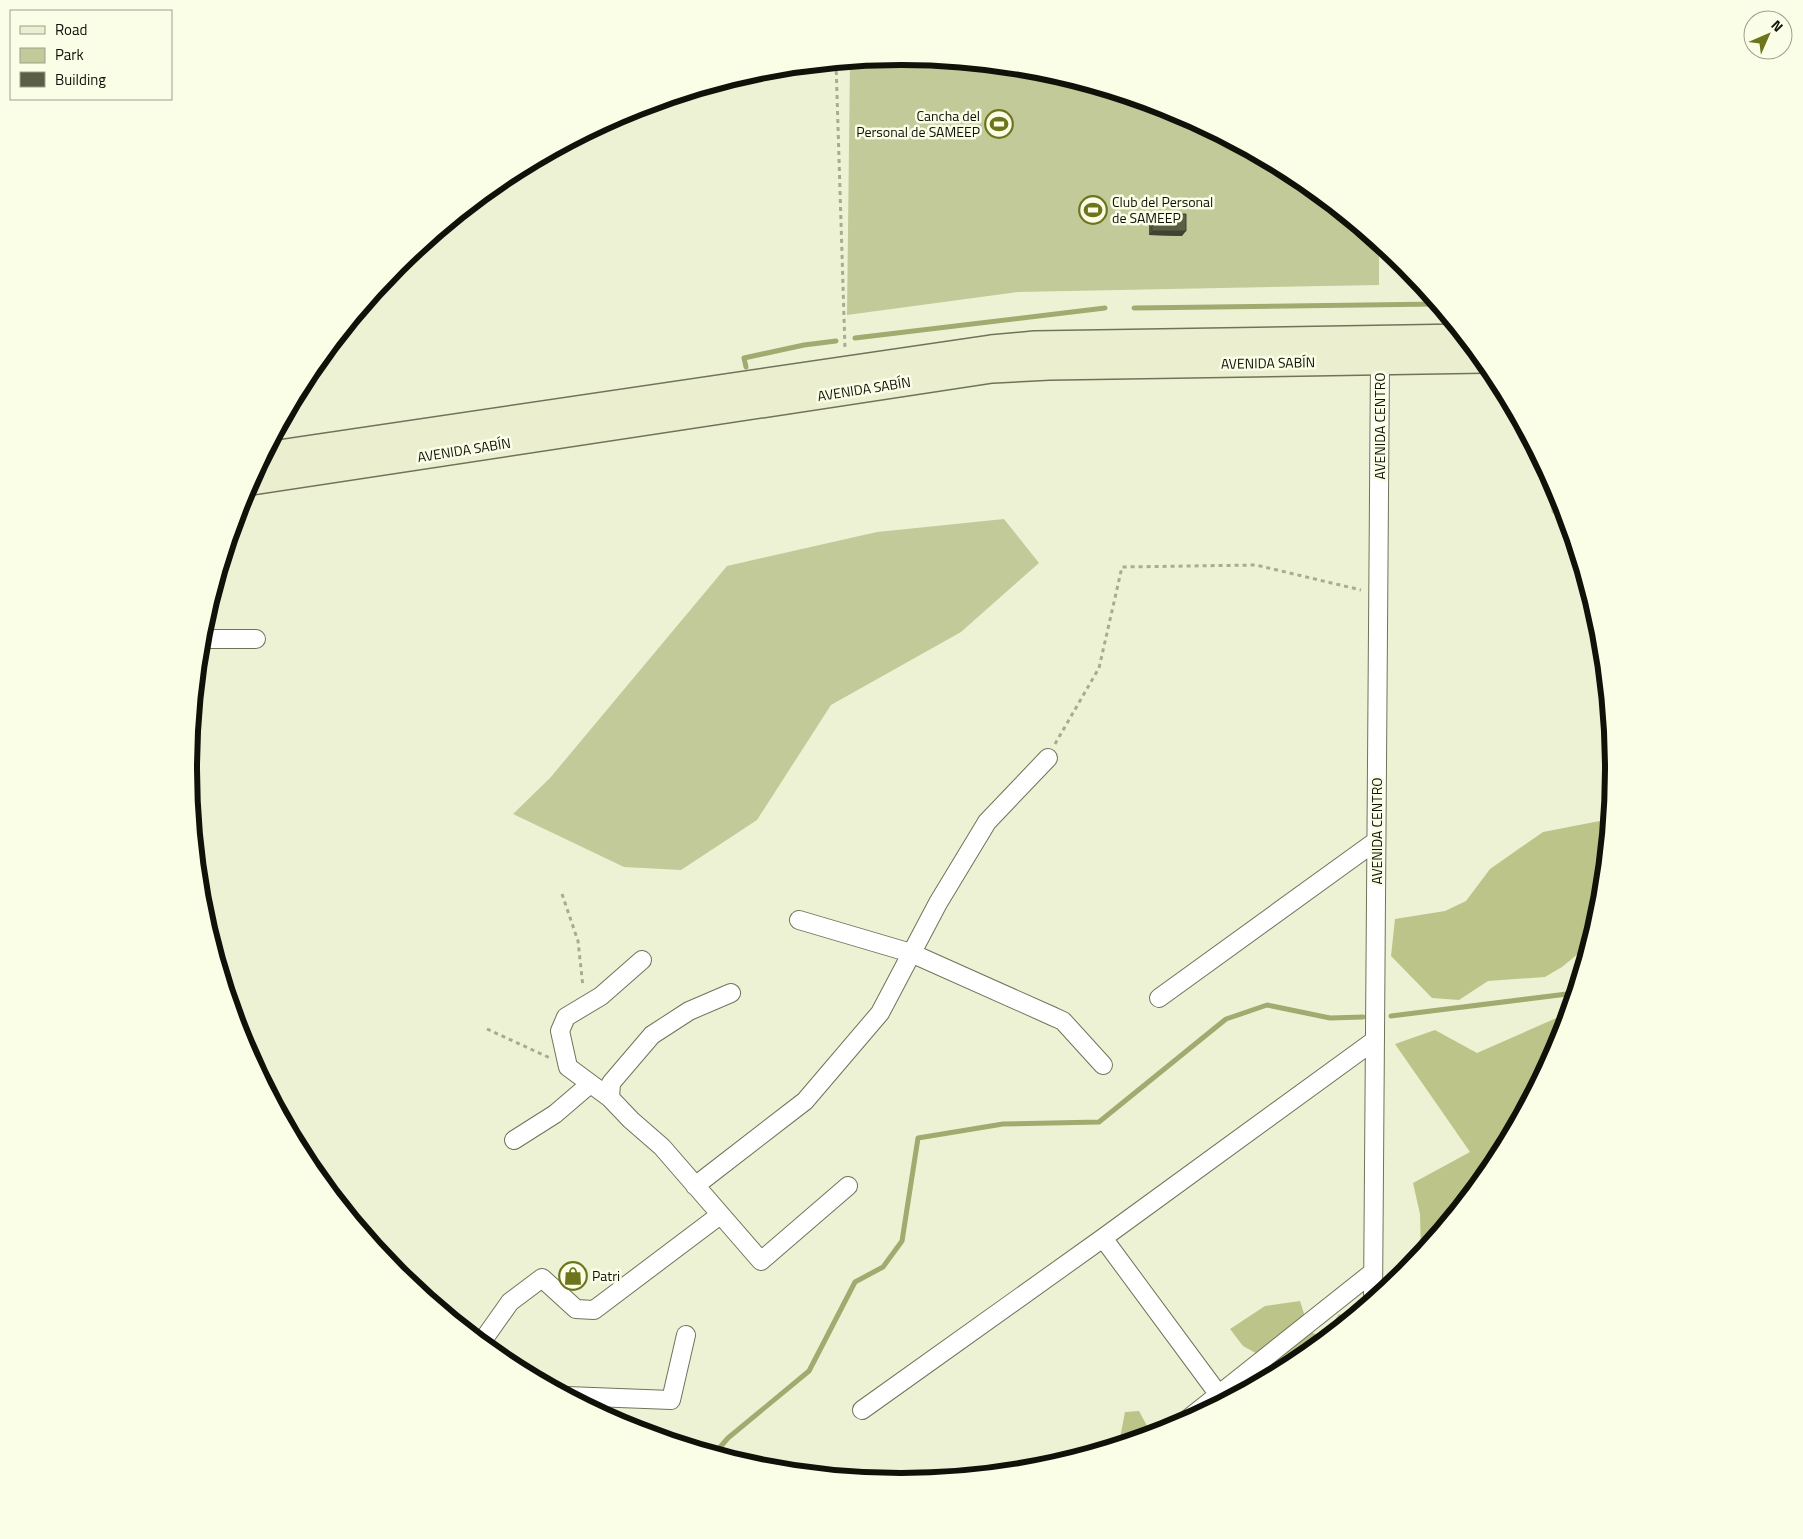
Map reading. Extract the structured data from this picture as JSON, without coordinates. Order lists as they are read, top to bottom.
{
  "streets": {
    "main road": ["AVENIDA SABÍN"],
    "street": ["AVENIDA CENTRO"]
  },
  "crossings": [
    ["AVENIDA SABÍN", "AVENIDA CENTRO"]
  ],
  "places": {
    "sports": ["Cancha del Personal de SAMEEP", "Club del Personal de SAMEEP"],
    "shop": ["Patri"]
  },
  "legend": ["Road", "Park", "Building"],
  "north": "top right"
}
